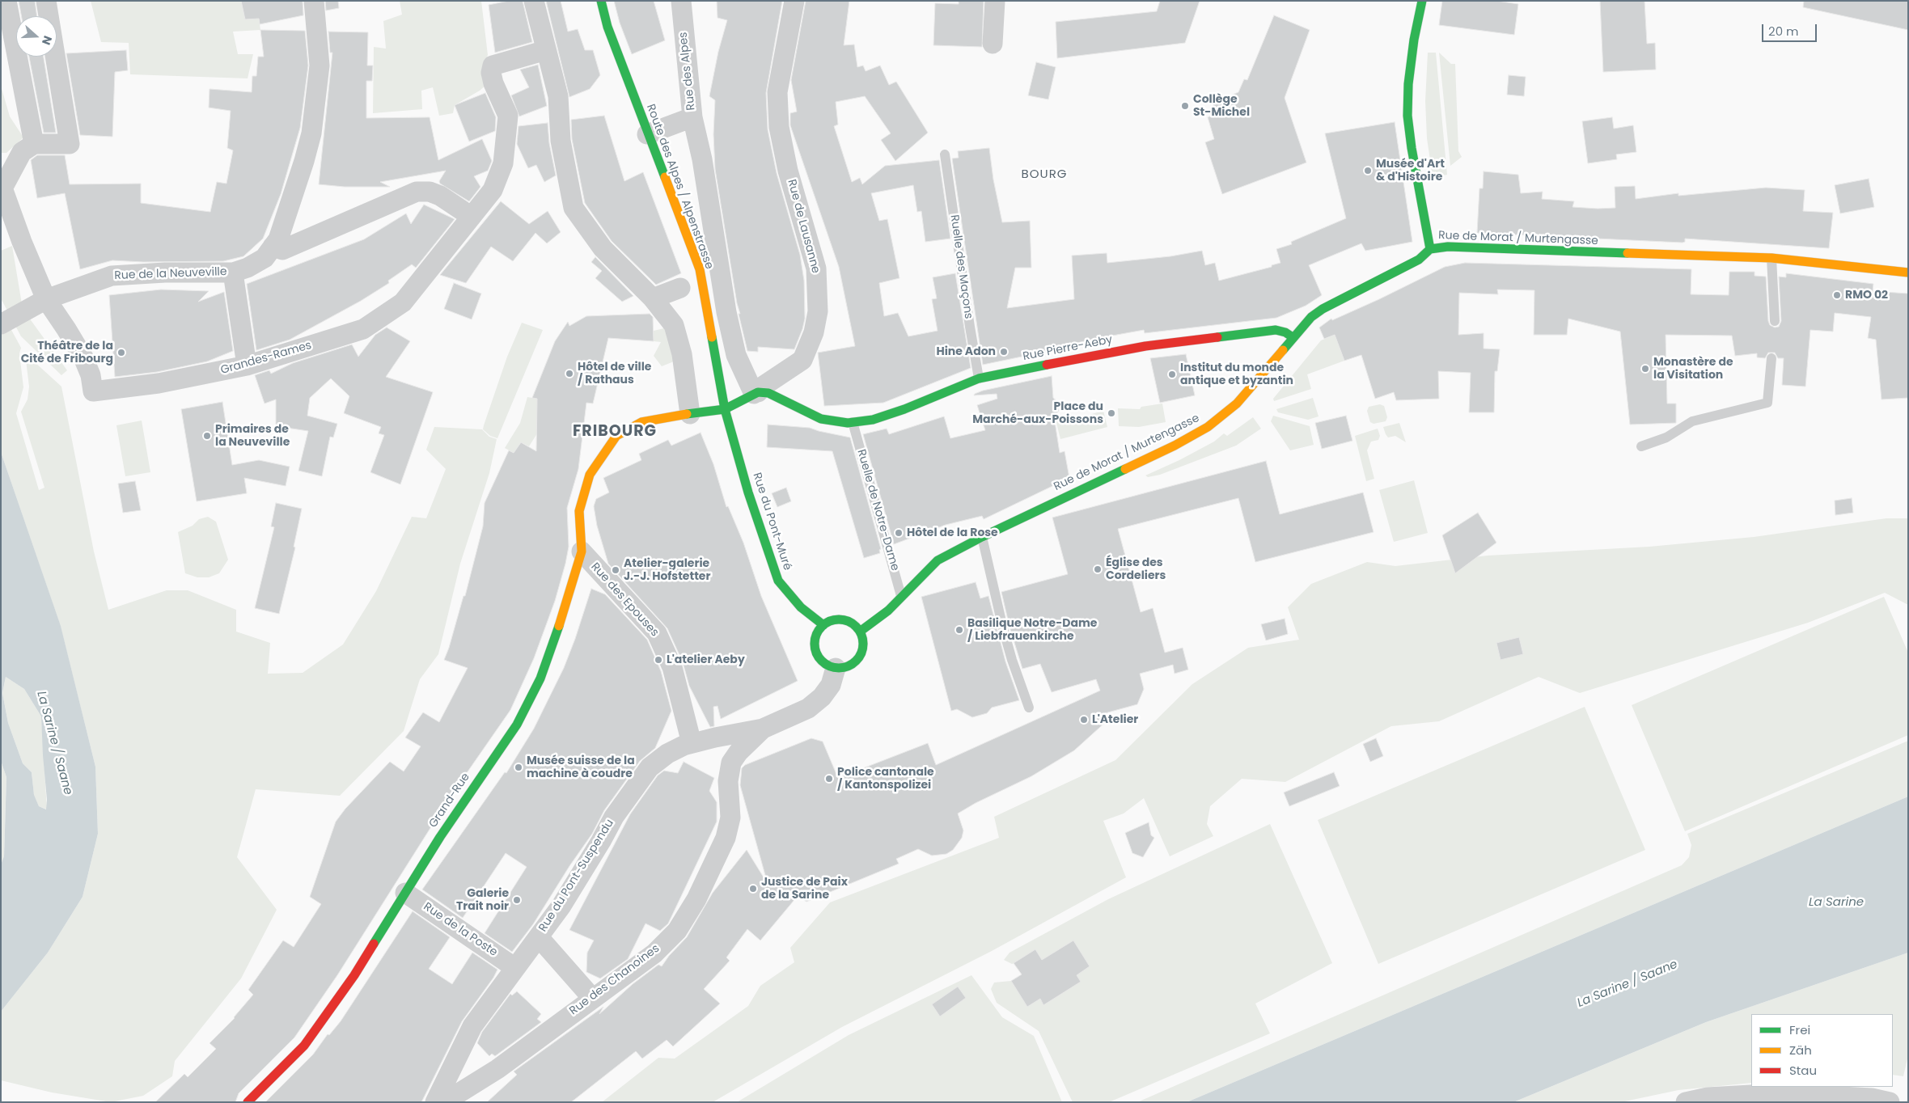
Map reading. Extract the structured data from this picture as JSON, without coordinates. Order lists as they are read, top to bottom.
{
  "streets": {
    "main road": [
      "Route des Alpes / Alpenstrasse",
      "Rue de Lausanne",
      "Rue de Morat / Murtengasse",
      "Rue Pierre-Aeby",
      "Rue du Pont-Muré",
      "Grand-Rue"
    ],
    "street": [
      "Rue des Alpes",
      "Rue de la Neuveville",
      "Grandes-Rames",
      "Rue des Epouses",
      "Rue du Pont-Suspendu",
      "Rue de la Poste",
      "Rue des Chanoines"
    ],
    "lane": ["Ruelle des Maçons", "Ruelle de Notre-Dame"]
  },
  "crossings": [
    ["Rue des Alpes", "Route des Alpes / Alpenstrasse"],
    ["Route des Alpes / Alpenstrasse", "Rue de Lausanne"],
    ["Route des Alpes / Alpenstrasse", "Rue du Pont-Muré"],
    ["Rue de Lausanne", "Rue Pierre-Aeby"],
    ["Rue de Lausanne", "Rue du Pont-Muré"],
    ["Rue de Lausanne", "Grand-Rue"],
    ["Rue de Morat / Murtengasse", "Rue Pierre-Aeby"],
    ["Rue de Morat / Murtengasse", "Ruelle de Notre-Dame"],
    ["Rue de Morat / Murtengasse", "Rue du Pont-Muré"],
    ["Ruelle des Maçons", "Rue Pierre-Aeby"],
    ["Rue de la Neuveville", "Grandes-Rames"],
    ["Rue Pierre-Aeby", "Ruelle de Notre-Dame"],
    ["Rue des Epouses", "Grand-Rue"],
    ["Rue des Epouses", "Rue du Pont-Suspendu"],
    ["Grand-Rue", "Rue de la Poste"],
    ["Rue du Pont-Suspendu", "Rue de la Poste"],
    ["Rue du Pont-Suspendu", "Rue des Chanoines"]
  ],
  "districts": ["BOURG", "FRIBOURG"],
  "water": ["La Sarine / Saane", "La Sarine"],
  "places": [
    "Collège St-Michel",
    "Musée d'Art & d'Histoire",
    "RMO 02",
    "Hine Adon",
    "Théâtre de la Cité de Fribourg",
    "Monastère de la Visitation",
    "Hôtel de ville / Rathaus",
    "Institut du monde antique et byzantin",
    "Place du Marché-aux-Poissons",
    "Primaires de la Neuveville",
    "Hôtel de la Rose",
    "Église des Cordeliers",
    "Atelier-galerie J.-J. Hofstetter",
    "Basilique Notre-Dame / Liebfrauenkirche",
    "L'atelier Aeby",
    "L'Atelier",
    "Musée suisse de la machine à coudre",
    "Police cantonale / Kantonspolizei",
    "Justice de Paix de la Sarine",
    "Galerie Trait noir"
  ],
  "legend": ["Frei", "Zäh", "Stau"],
  "scale_bar": "20 m",
  "north": "right"
}
